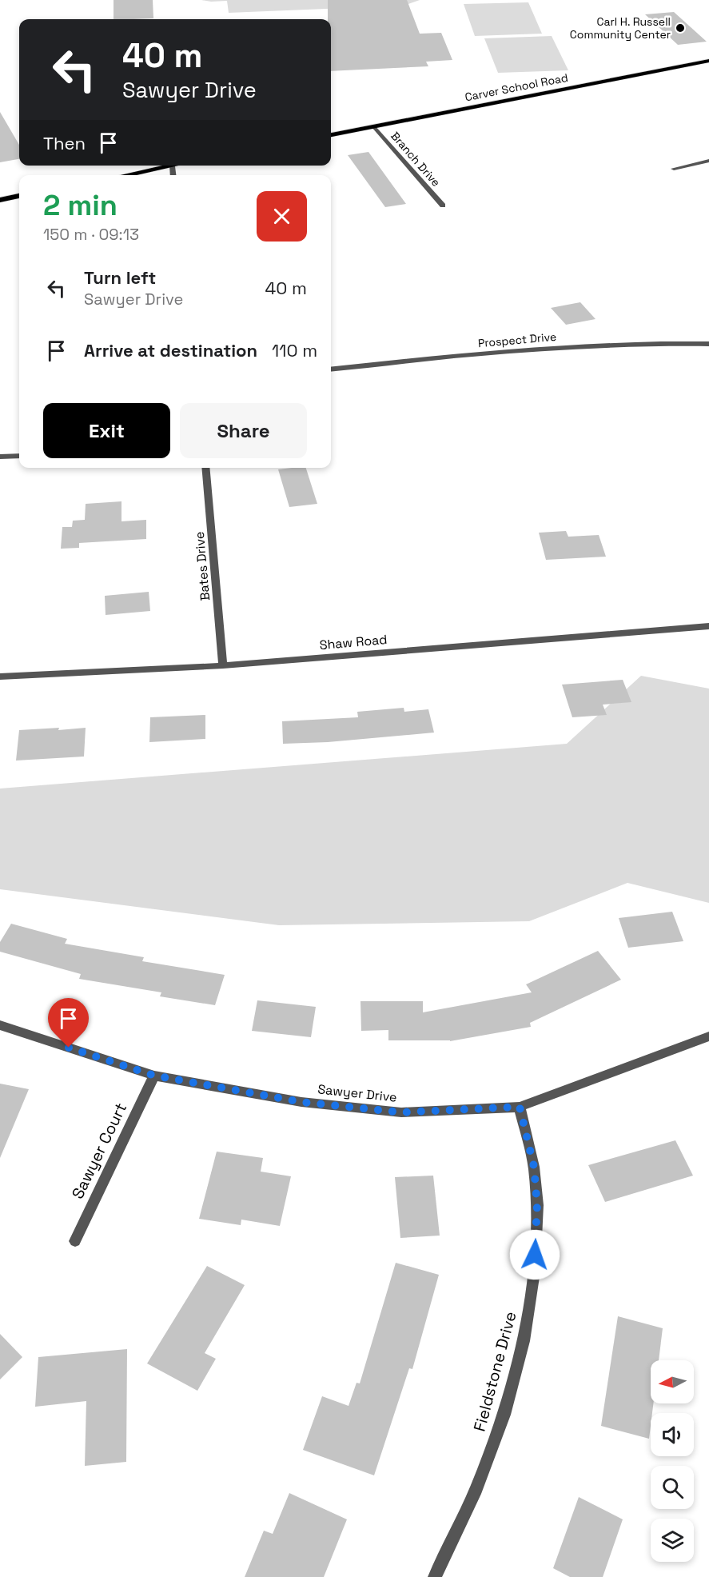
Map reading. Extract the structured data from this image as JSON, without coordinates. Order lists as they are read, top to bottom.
{
  "streets": {
    "main road": ["Carver School Road"],
    "street": [
      "Branch Drive",
      "Prospect Drive",
      "Bates Drive",
      "Shaw Road",
      "Sawyer Drive",
      "Sawyer Court",
      "Fieldstone Drive"
    ]
  },
  "crossings": [
    ["Carver School Road", "Branch Drive"],
    ["Bates Drive", "Shaw Road"],
    ["Sawyer Drive", "Sawyer Court"],
    ["Sawyer Drive", "Fieldstone Drive"]
  ],
  "places": ["Carl H. Russell Community Center"],
  "north": "left",
  "page": {
    "turn": ["40 m", "Sawyer Drive"],
    "then": "Then",
    "heading": ["2 min", "150 m · 09:13"],
    "list": [
      {
        "name": "Turn left",
        "note": "Sawyer Drive",
        "value": "40 m"
      },
      {
        "name": "Arrive at destination",
        "value": "110 m"
      }
    ],
    "buttons": ["Exit", "Share"]
  }
}
